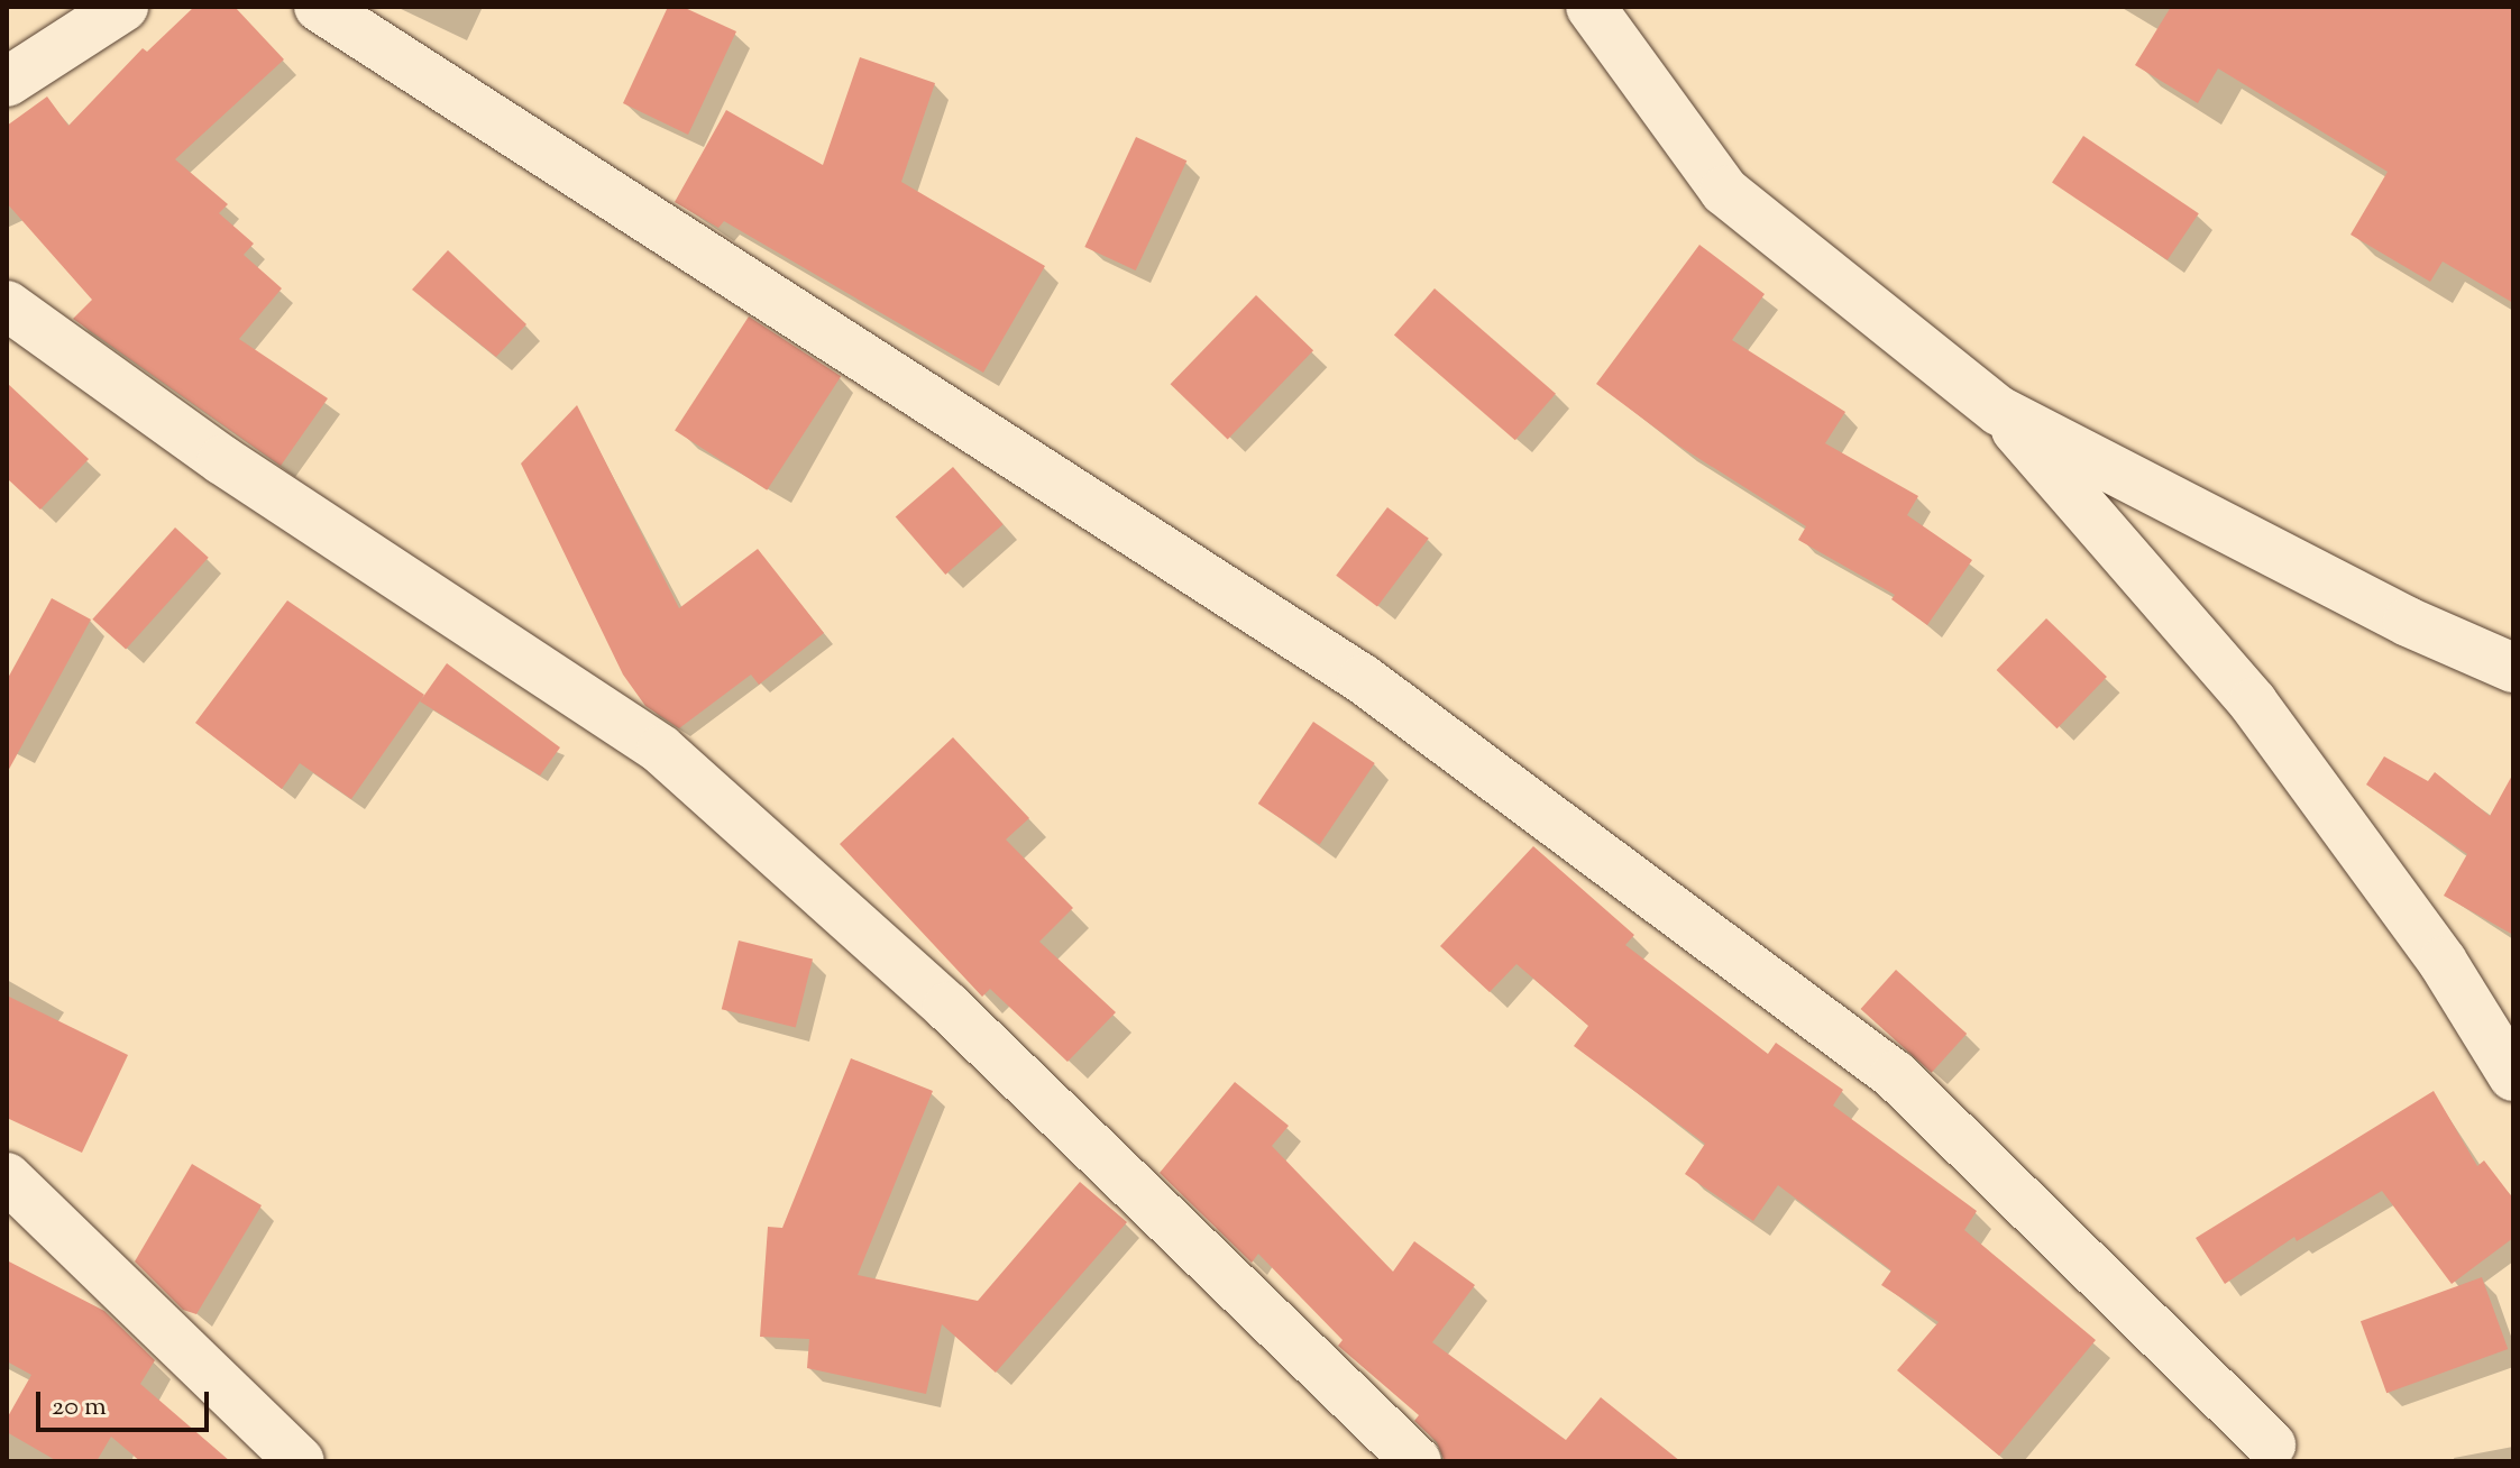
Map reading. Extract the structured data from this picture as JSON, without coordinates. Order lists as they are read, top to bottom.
{
  "scale_bar": "20 m"
}
